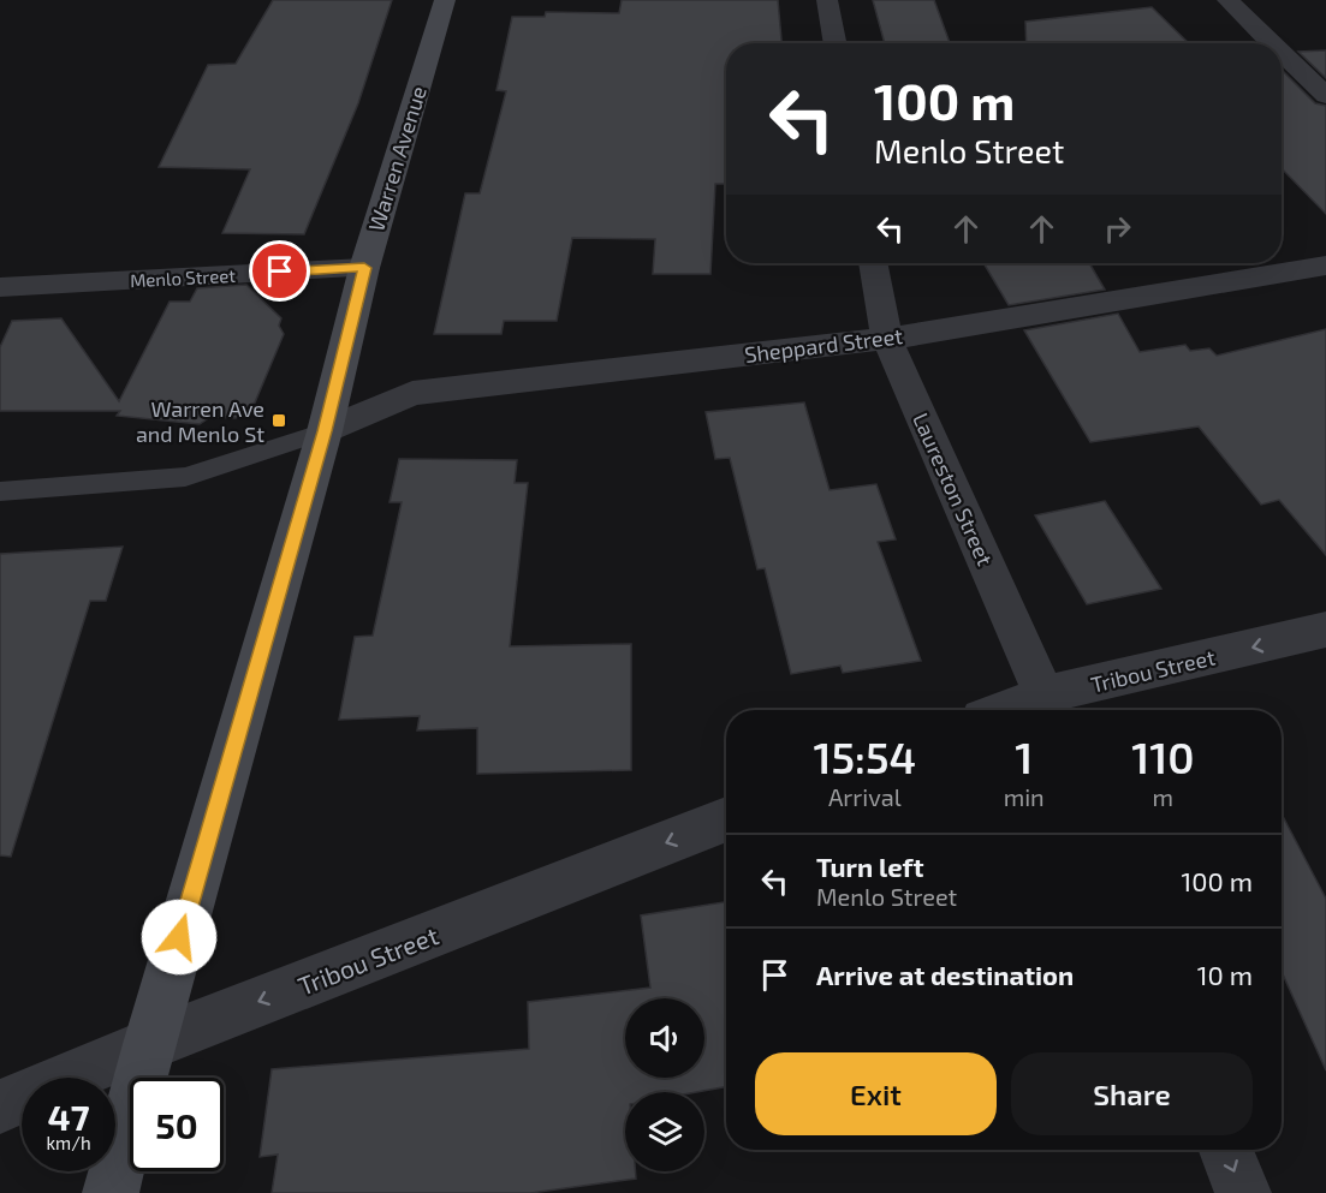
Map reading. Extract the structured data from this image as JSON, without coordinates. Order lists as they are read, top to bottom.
{
  "streets": {
    "main road": ["Warren Avenue"],
    "street": [
      "Menlo Street",
      "Sheppard Street",
      "Laureston Street",
      "Tribou Street"
    ]
  },
  "crossings": [
    ["Warren Avenue", "Menlo Street"],
    ["Warren Avenue", "Sheppard Street"],
    ["Warren Avenue", "Tribou Street"],
    ["Sheppard Street", "Laureston Street"],
    ["Laureston Street", "Tribou Street"]
  ],
  "one_way": ["Tribou Street"],
  "places": {
    "transit": ["Warren Ave and Menlo St"]
  },
  "page": {
    "turn": ["100 m", "Menlo Street"],
    "eta": [
      "15:54",
      "Arrival",
      "1",
      "min",
      "110",
      "m"
    ],
    "list": [
      {
        "name": "Turn left",
        "note": "Menlo Street",
        "value": "100 m"
      },
      {
        "name": "Arrive at destination",
        "value": "10 m"
      }
    ],
    "buttons": ["Exit", "Share"],
    "speed": "47 km/h",
    "limit": "50"
  }
}
